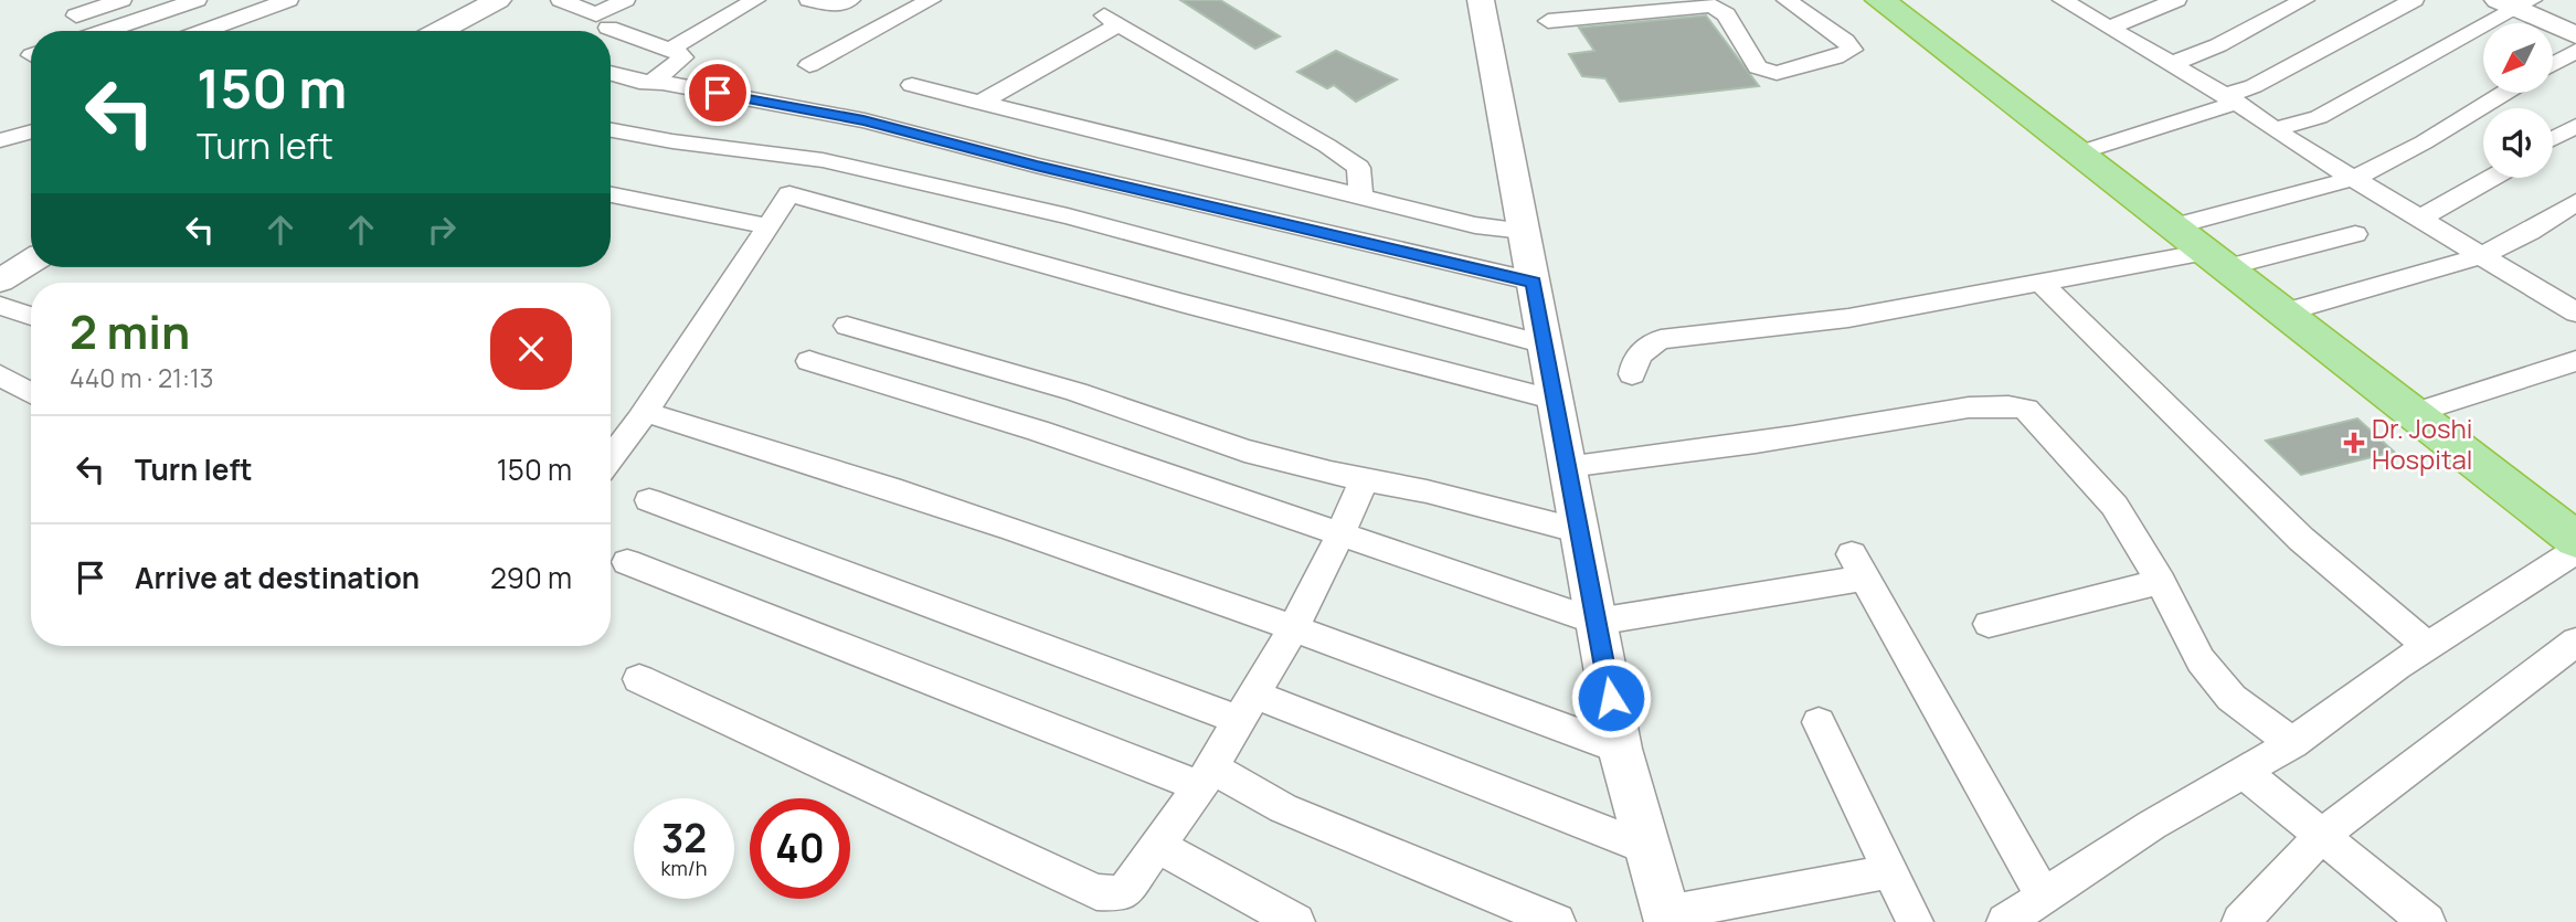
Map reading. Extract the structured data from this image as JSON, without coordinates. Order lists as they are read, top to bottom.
{
  "places": {
    "health": ["Dr. Joshi Hospital"]
  },
  "north": "bottom left",
  "page": {
    "turn": ["150 m", "Turn left"],
    "heading": ["2 min", "440 m · 21:13"],
    "list": [
      {
        "name": "Turn left",
        "value": "150 m"
      },
      {
        "name": "Arrive at destination",
        "value": "290 m"
      }
    ],
    "speed": "32 km/h",
    "limit": "40"
  }
}
